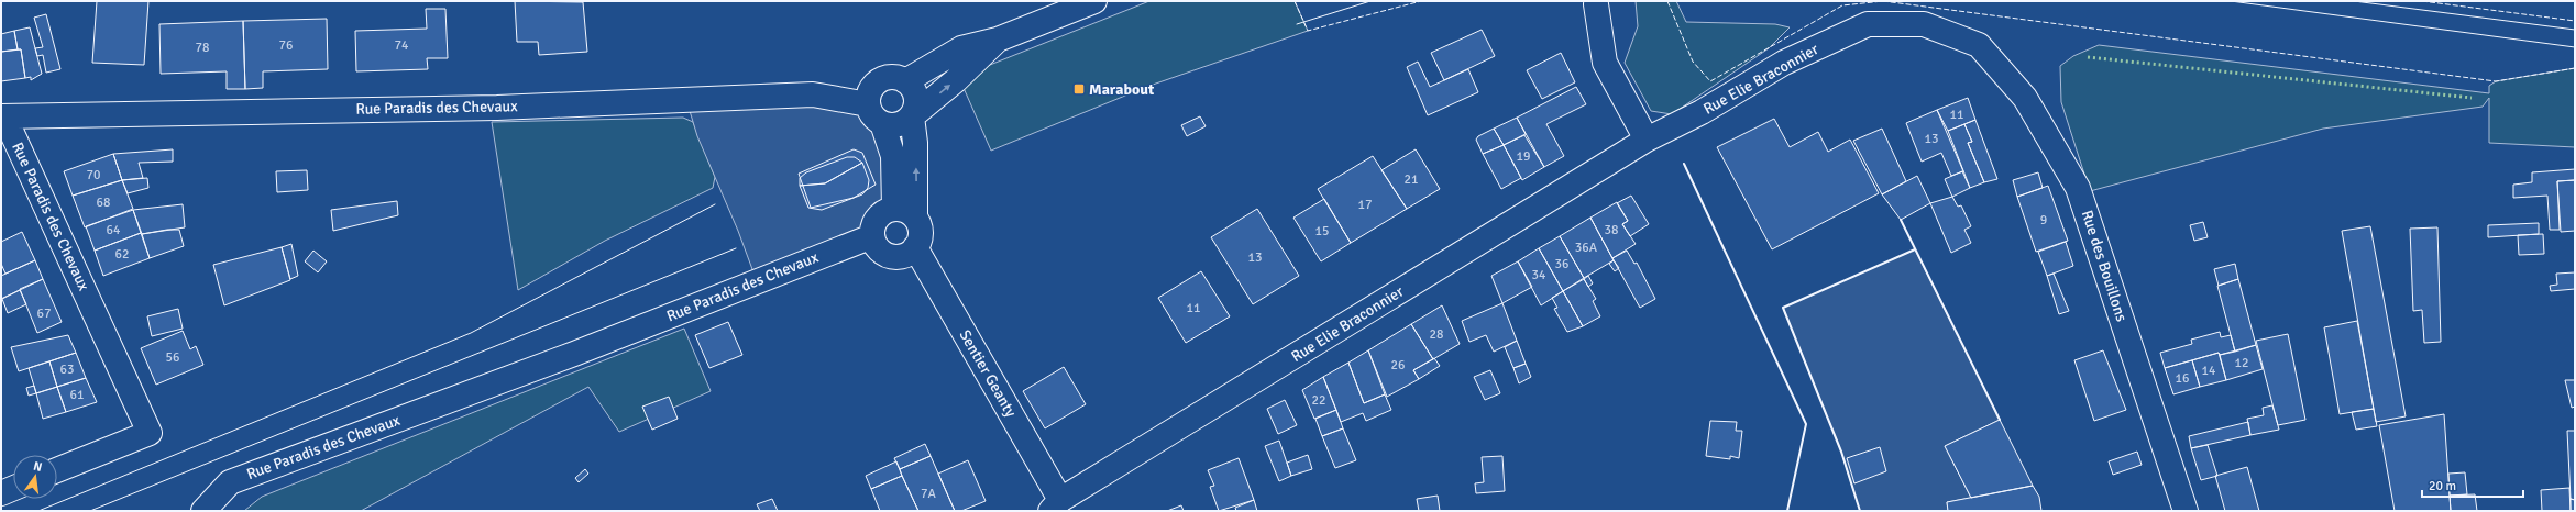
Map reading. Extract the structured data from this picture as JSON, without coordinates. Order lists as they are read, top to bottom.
{
  "streets": {
    "street": [
      "Rue Elie Braconnier",
      "Rue Paradis des Chevaux",
      "Rue des Bouillons",
      "Sentier Geanty"
    ]
  },
  "crossings": [
    ["Rue Elie Braconnier", "Rue des Bouillons"],
    ["Rue Elie Braconnier", "Sentier Geanty"],
    ["Rue Paradis des Chevaux", "Sentier Geanty"]
  ],
  "places": {
    "transit": ["Marabout"]
  },
  "house_numbers": [
    "76",
    "74",
    "78",
    "11",
    "13",
    "19",
    "70",
    "21",
    "68",
    "17",
    "9",
    "64",
    "38",
    "15",
    "36A",
    "62",
    "13",
    "36",
    "34",
    "11",
    "67",
    "28",
    "56",
    "12",
    "26",
    "63",
    "14",
    "16",
    "61",
    "22",
    "7A"
  ],
  "scale_bar": "20 m",
  "north": "top"
}
